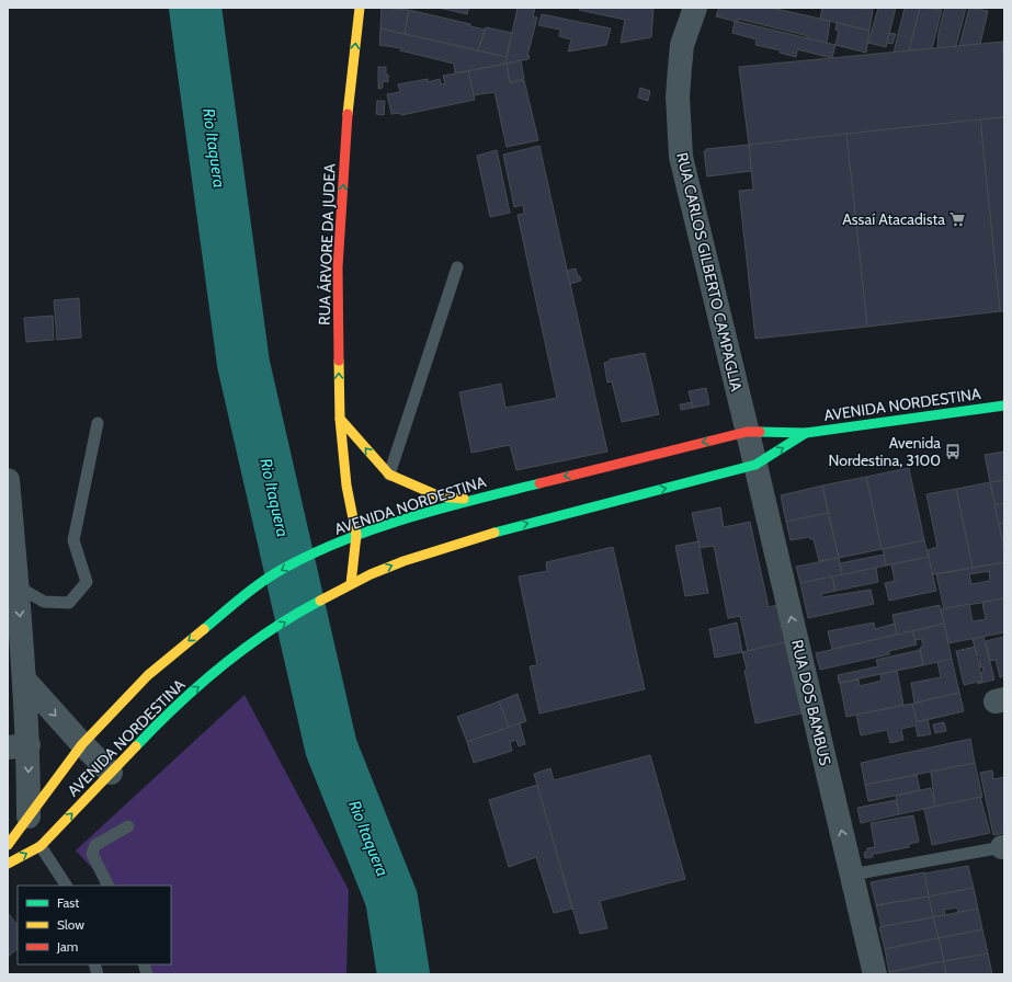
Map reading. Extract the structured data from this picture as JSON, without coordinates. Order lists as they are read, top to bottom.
{
  "streets": {
    "main road": ["RUA ÁRVORE DA JUDEA", "AVENIDA NORDESTINA"],
    "street": ["RUA CARLOS GILBERTO CAMPAGLIA", "RUA DOS BAMBUS"]
  },
  "crossings": [
    ["RUA ÁRVORE DA JUDEA", "AVENIDA NORDESTINA"],
    ["RUA CARLOS GILBERTO CAMPAGLIA", "AVENIDA NORDESTINA"],
    ["RUA CARLOS GILBERTO CAMPAGLIA", "RUA DOS BAMBUS"],
    ["AVENIDA NORDESTINA", "RUA DOS BAMBUS"]
  ],
  "one_way": ["RUA ÁRVORE DA JUDEA", "RUA DOS BAMBUS"],
  "water": ["Rio Itaquera"],
  "places": {
    "supermarket": ["Assaí Atacadista"],
    "bus stop": ["Avenida Nordestina, 3100"]
  },
  "legend": ["Fast", "Slow", "Jam"]
}
